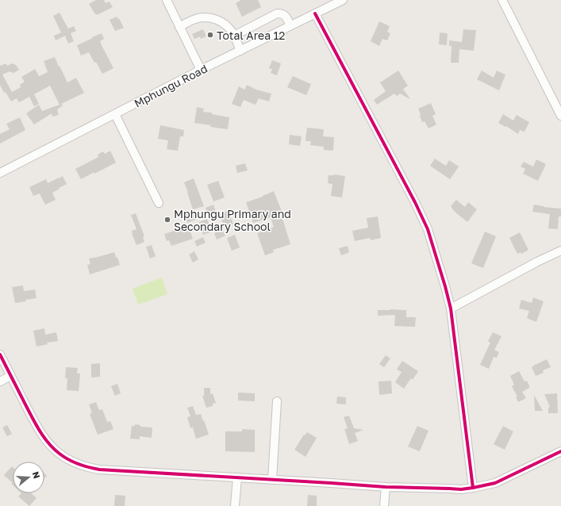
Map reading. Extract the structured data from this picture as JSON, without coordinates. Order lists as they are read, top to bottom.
{
  "streets": {
    "street": ["Mphungu Road"]
  },
  "places": ["Total Area 12", "Mphungu Primary and Secondary School"],
  "north": "right"
}
